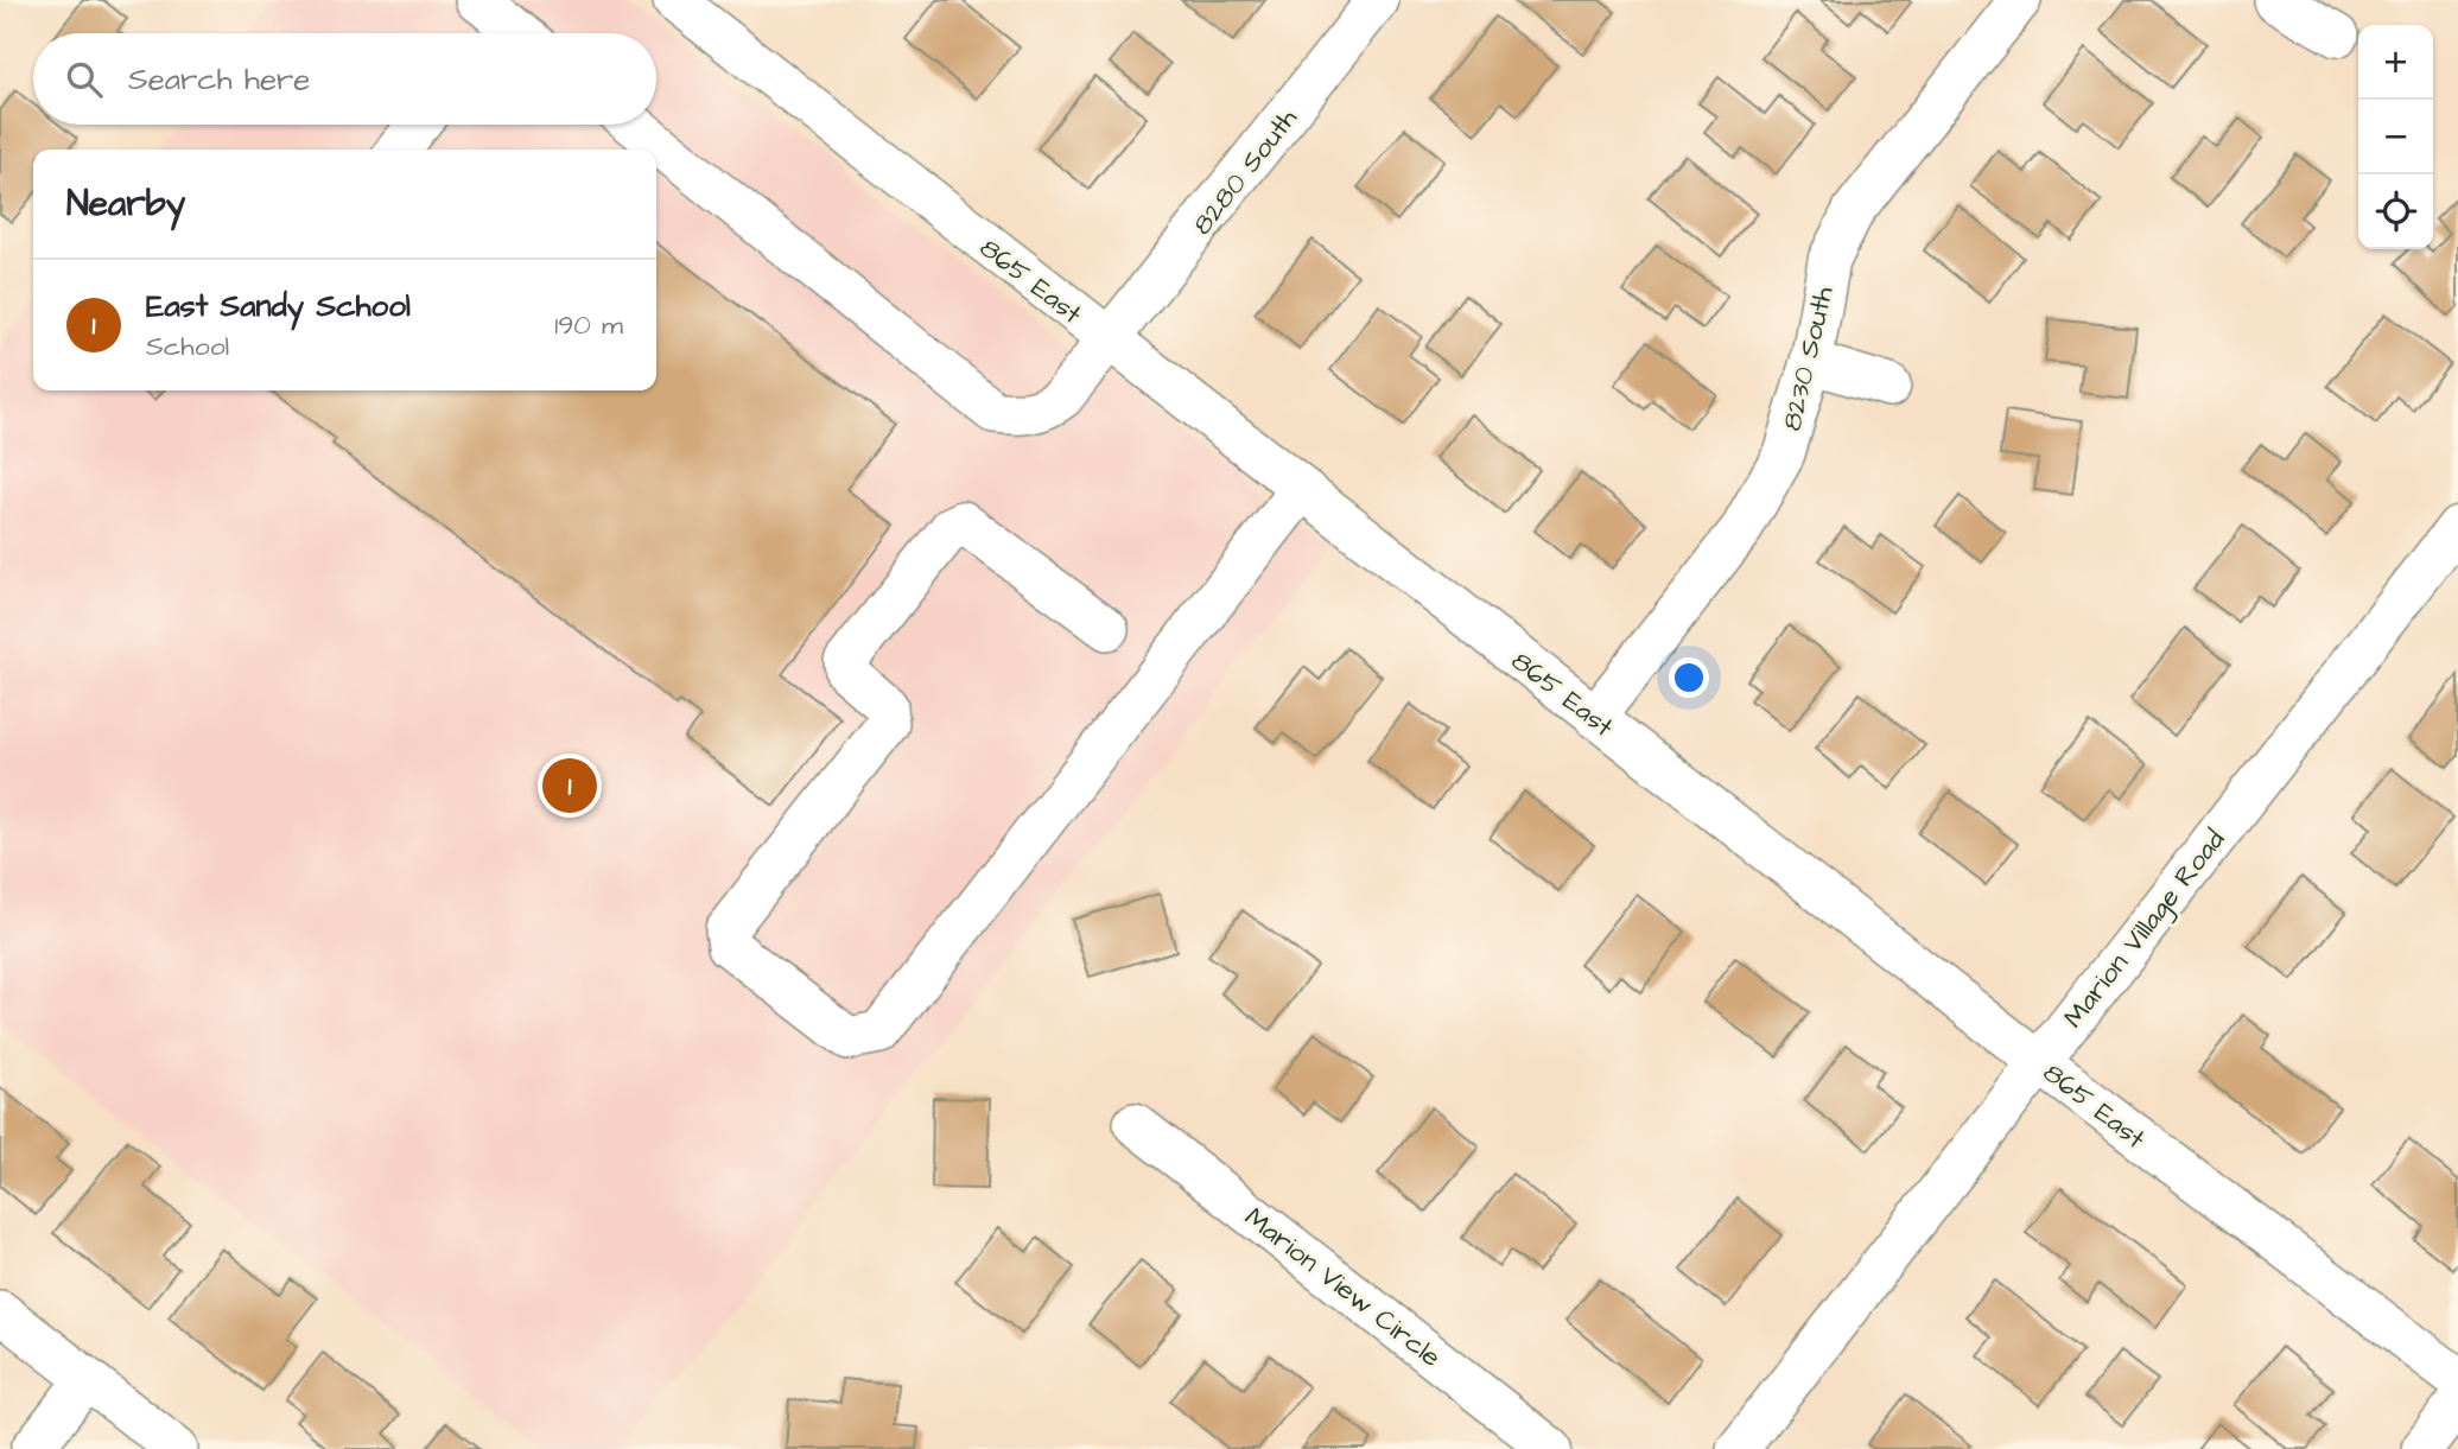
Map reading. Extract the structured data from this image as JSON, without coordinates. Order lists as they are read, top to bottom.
{
  "streets": {
    "street": [
      "8280 South",
      "865 East",
      "8230 South",
      "Marion Village Road",
      "Marion View Circle"
    ]
  },
  "crossings": [
    ["8280 South", "865 East"],
    ["865 East", "8230 South"],
    ["865 East", "Marion Village Road"]
  ],
  "page": {
    "map_buttons": ["+", "−"],
    "search": "Search here",
    "heading": "Nearby",
    "list": [
      {
        "mark": "1",
        "name": "East Sandy School",
        "note": "School",
        "value": "190 m"
      }
    ],
    "pins": "1"
  }
}
